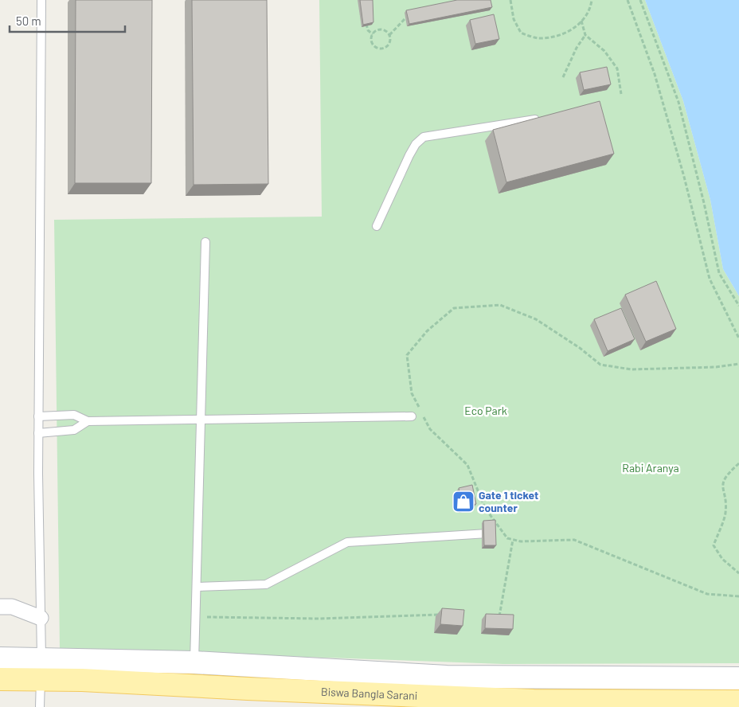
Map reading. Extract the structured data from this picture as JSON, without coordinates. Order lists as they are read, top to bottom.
{
  "streets": {
    "main road": ["Biswa Bangla Sarani"]
  },
  "parks": ["Eco Park", "Rabi Aranya"],
  "places": {
    "shop": ["Gate 1 ticket counter"]
  },
  "scale_bar": "50 m"
}
